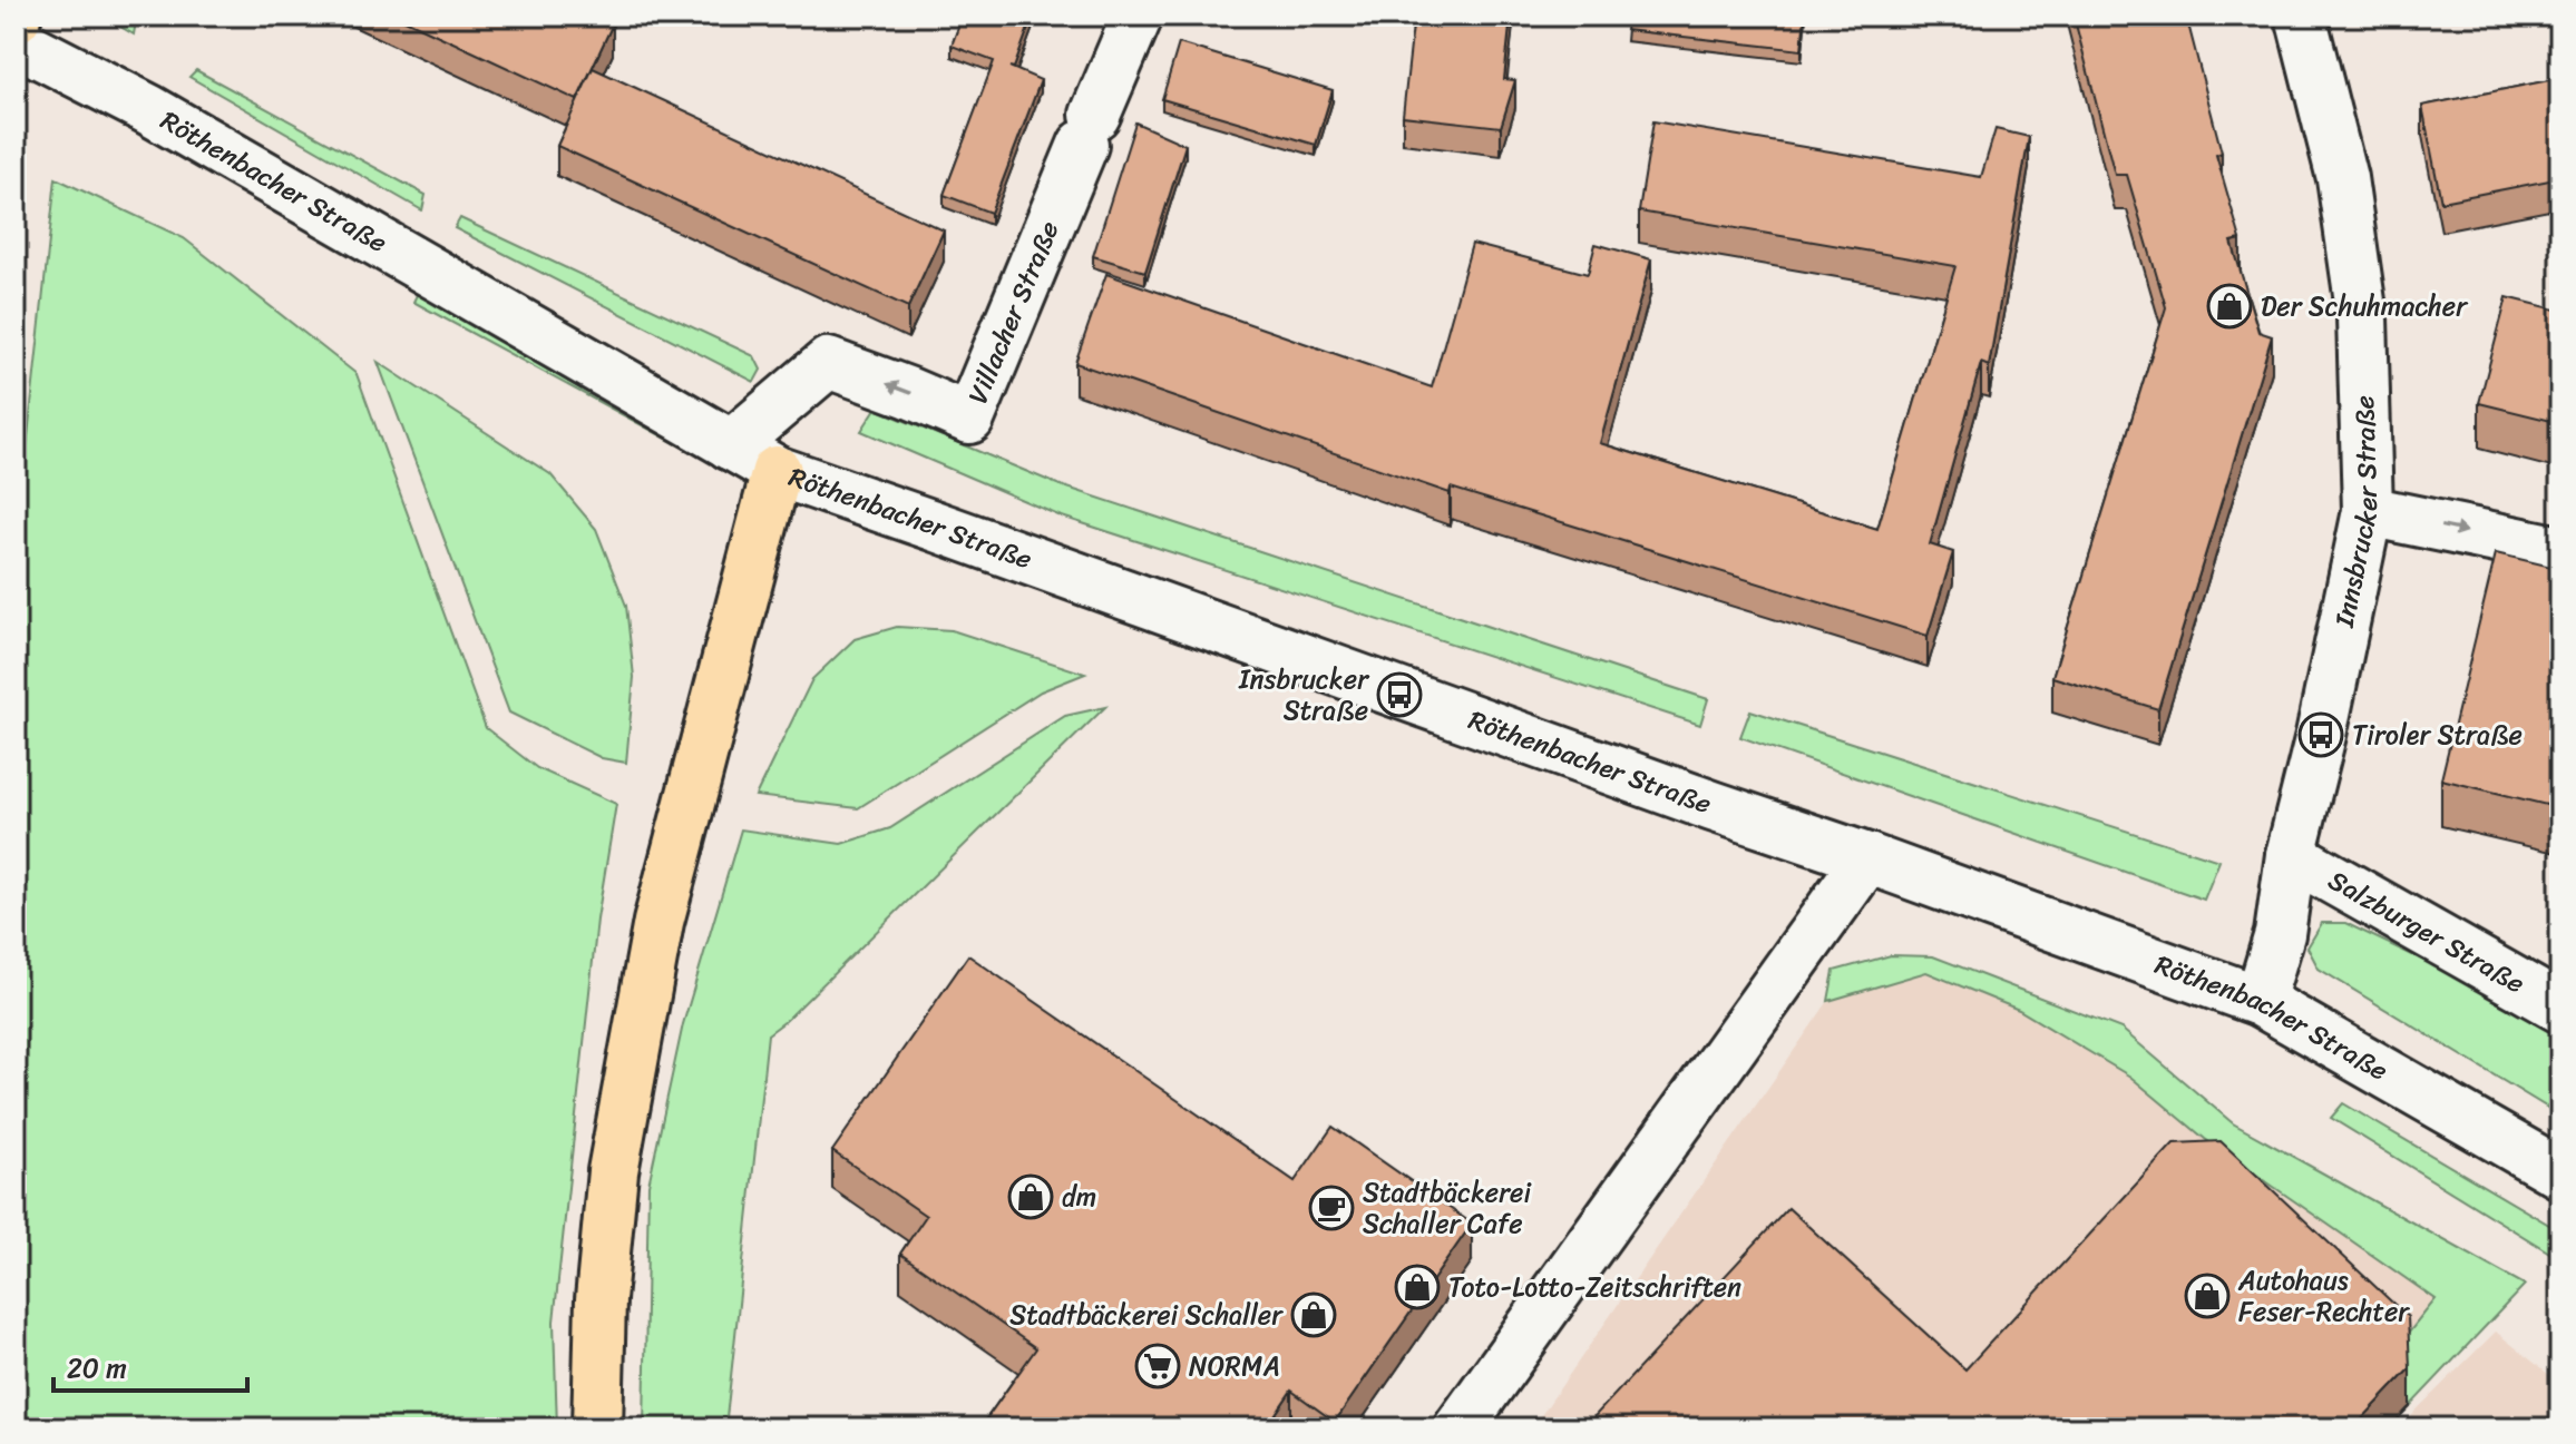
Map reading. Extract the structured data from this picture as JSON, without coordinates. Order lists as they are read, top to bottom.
{
  "streets": {
    "street": [
      "Röthenbacher Straße",
      "Villacher Straße",
      "Innsbrucker Straße",
      "Salzburger Straße"
    ]
  },
  "crossings": [
    ["Röthenbacher Straße", "Villacher Straße"],
    ["Röthenbacher Straße", "Innsbrucker Straße"],
    ["Innsbrucker Straße", "Salzburger Straße"]
  ],
  "one_way": ["Villacher Straße"],
  "places": {
    "shop": [
      "Der Schuhmacher",
      "dm",
      "Toto-Lotto-Zeitschriften",
      "Autohaus Feser-Rechter",
      "Stadtbäckerei Schaller"
    ],
    "bus stop": ["Insbrucker Straße", "Tiroler Straße"],
    "cafe": ["Stadtbäckerei Schaller Cafe"],
    "supermarket": ["NORMA"]
  },
  "scale_bar": "20 m"
}
